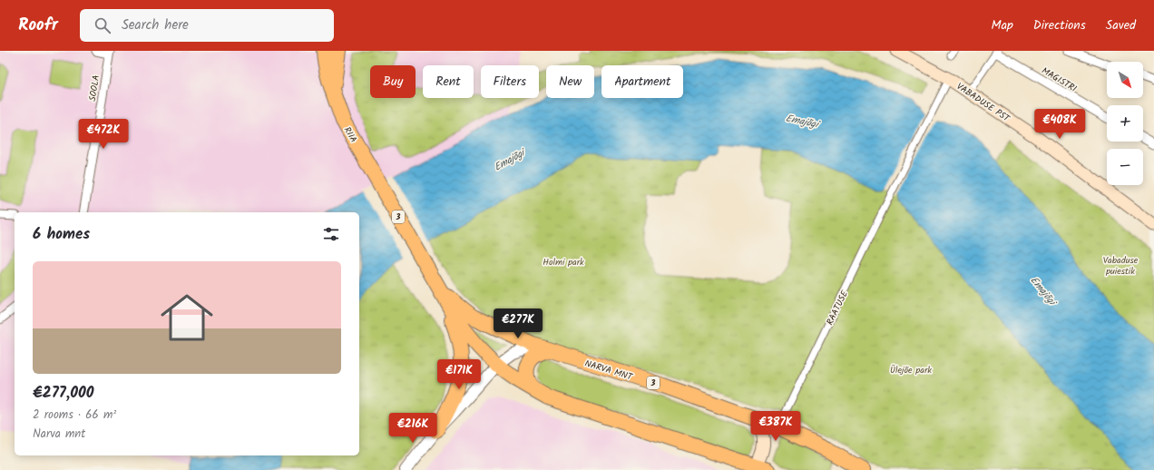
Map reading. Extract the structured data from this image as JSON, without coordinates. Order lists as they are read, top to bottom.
{
  "streets": {
    "highway": ["RIIA", "3", "NARVA MNT"],
    "main road": ["VABADUSE PST"],
    "street": ["MAGISTRI", "SOOLA", "RAATUSE"]
  },
  "crossings": [
    ["VABADUSE PST", "RAATUSE"],
    ["RIIA", "NARVA MNT"]
  ],
  "water": ["Emajõgi"],
  "parks": ["Vabaduse puiestik", "Holmi park", "Ülejõe park"],
  "north": "bottom right",
  "page": {
    "header": "Roofr",
    "search": "Search here",
    "nav": ["Map", "Directions", "Saved"],
    "map_buttons": ["+", "−"],
    "chip": [
      "Buy",
      "Rent",
      "Filters",
      "New",
      "Apartment"
    ],
    "price": [
      "€408K",
      "€472K",
      "€277K",
      "€171K",
      "€387K",
      "€216K"
    ],
    "heading": "6 homes",
    "list": [
      {
        "name": "€277,000",
        "note": "2 rooms · 66 m² · Narva mnt"
      }
    ]
  }
}
